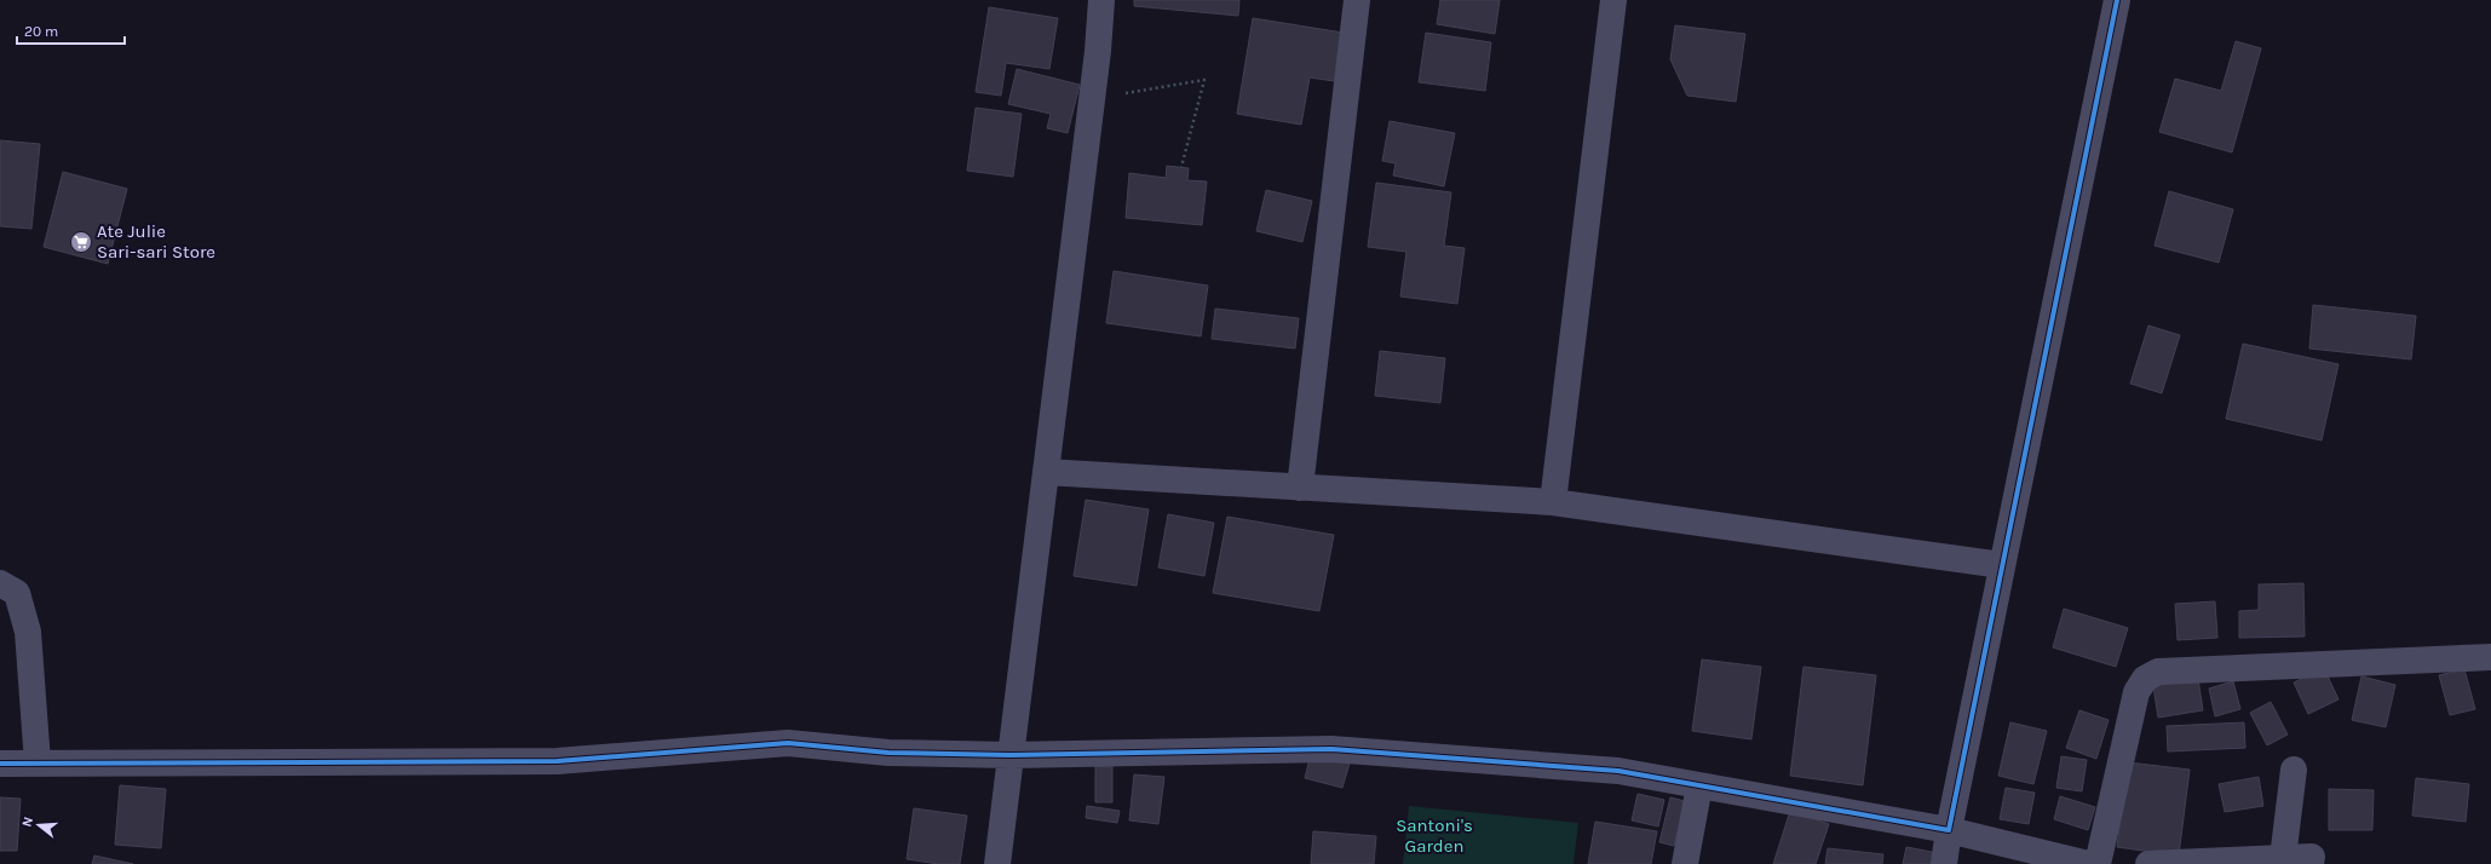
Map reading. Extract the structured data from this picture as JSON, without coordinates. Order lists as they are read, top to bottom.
{
  "parks": ["Santoni's Garden"],
  "places": {
    "supermarket": ["Ate Julie Sari-sari Store"]
  },
  "scale_bar": "20 m",
  "north": "left"
}
